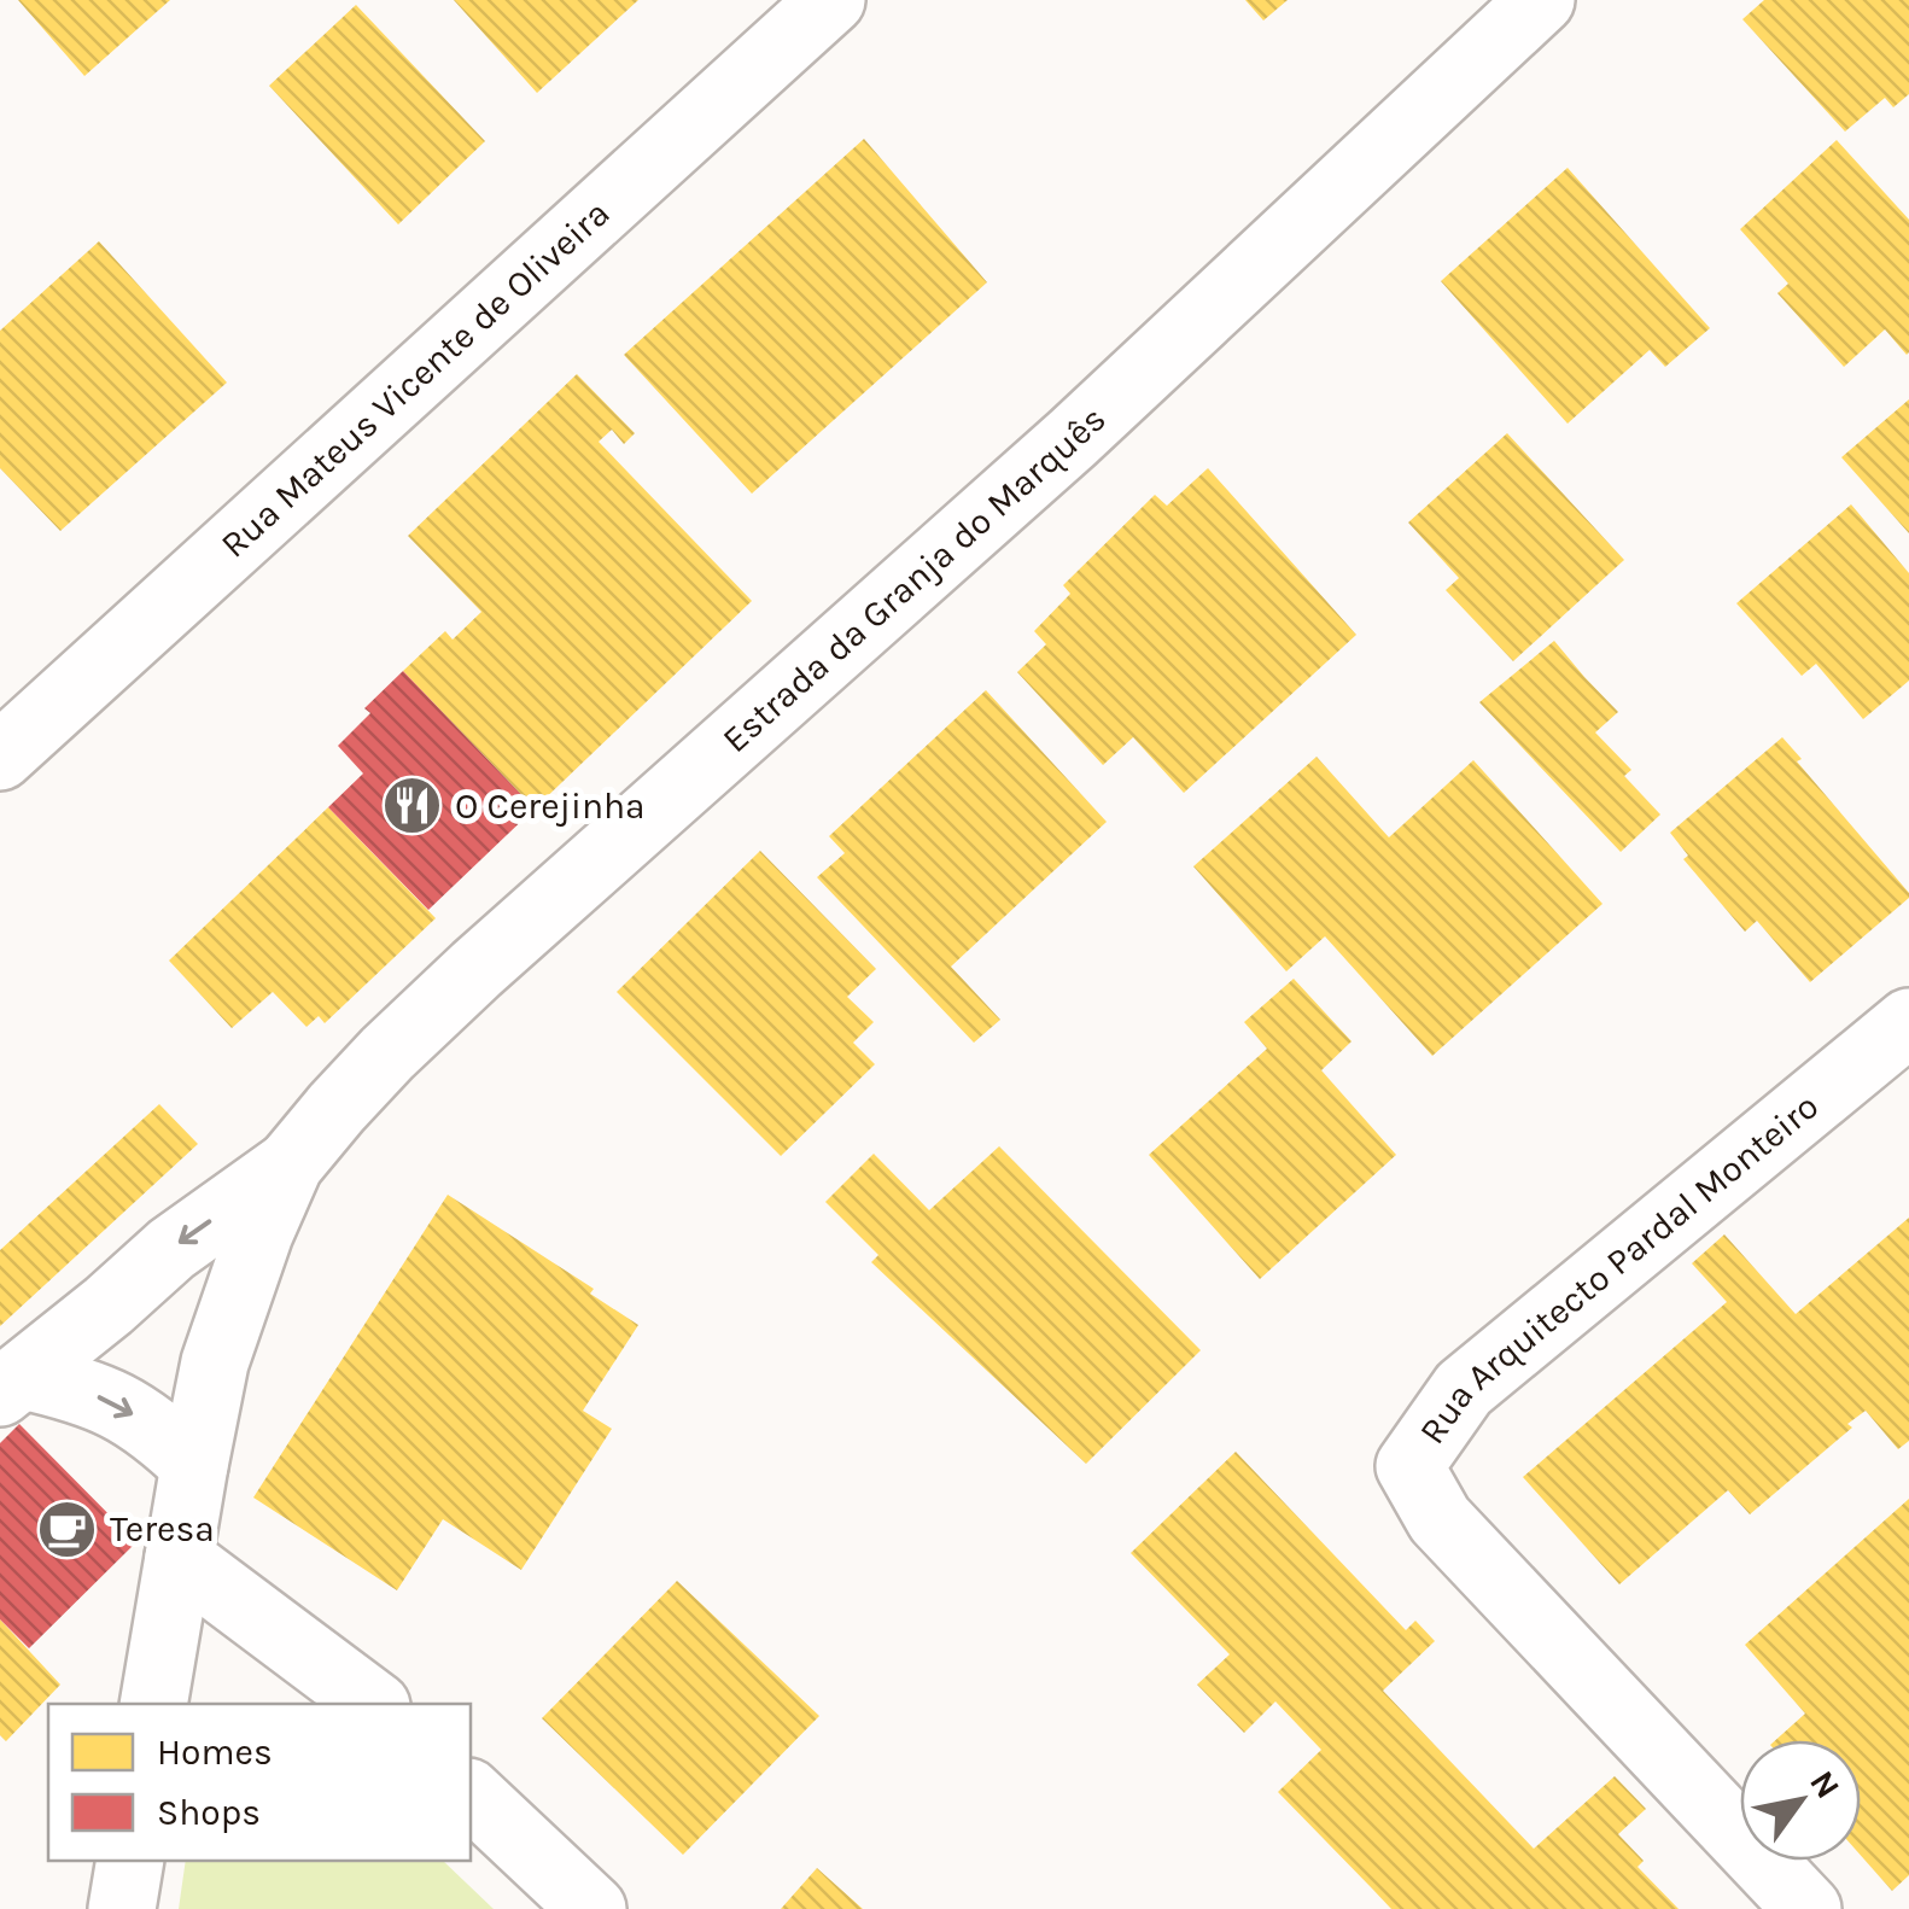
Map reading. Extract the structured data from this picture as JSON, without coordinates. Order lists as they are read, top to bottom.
{
  "streets": {
    "street": ["Rua Mateus Vicente de Oliveira", "Estrada da Granja do Marquês", "Rua Arquitecto Pardal Monteiro"]
  },
  "places": {
    "restaurant": ["O Cerejinha"],
    "cafe": ["Teresa"]
  },
  "legend": ["Homes", "Shops"],
  "north": "top right"
}
